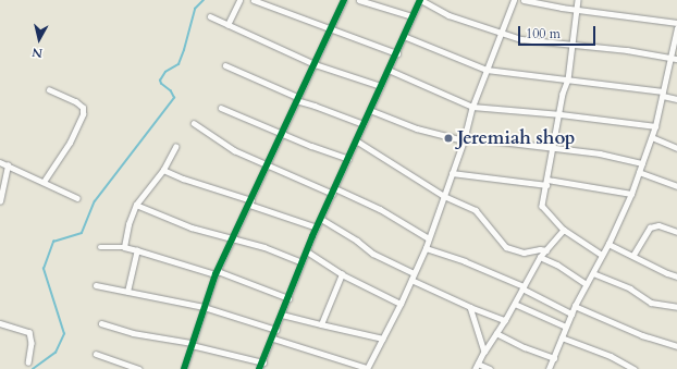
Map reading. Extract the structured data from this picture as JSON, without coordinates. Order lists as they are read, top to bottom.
{
  "places": ["Jeremiah shop"],
  "scale_bar": "100 m",
  "north": "bottom"
}
